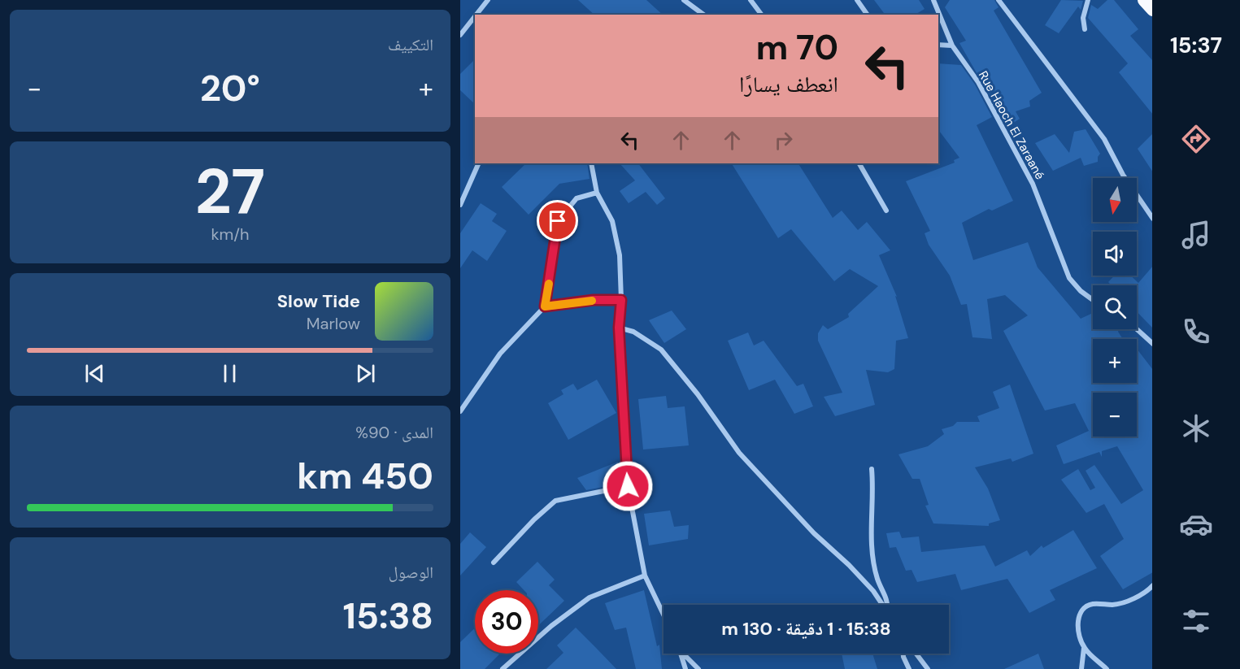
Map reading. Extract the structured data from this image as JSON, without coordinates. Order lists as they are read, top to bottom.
{
  "streets": {
    "street": ["Rue Haoch El Zaraané"]
  },
  "north": "bottom",
  "page": {
    "tabs": "15:37",
    "tile": [
      "التكييف",
      ["27", "km/h"],
      ["المدى · 90%", "450 km"],
      ["الوصول", "15:38"]
    ],
    "turn": ["70 m", "انعطف يسارًا"],
    "heat": ["−", "20°", "+"],
    "map_buttons": ["+", "−"],
    "song": ["Slow Tide", "Marlow"],
    "limit": "30",
    "trip": "15:38 · 1 دقيقة · 130 m"
  }
}
